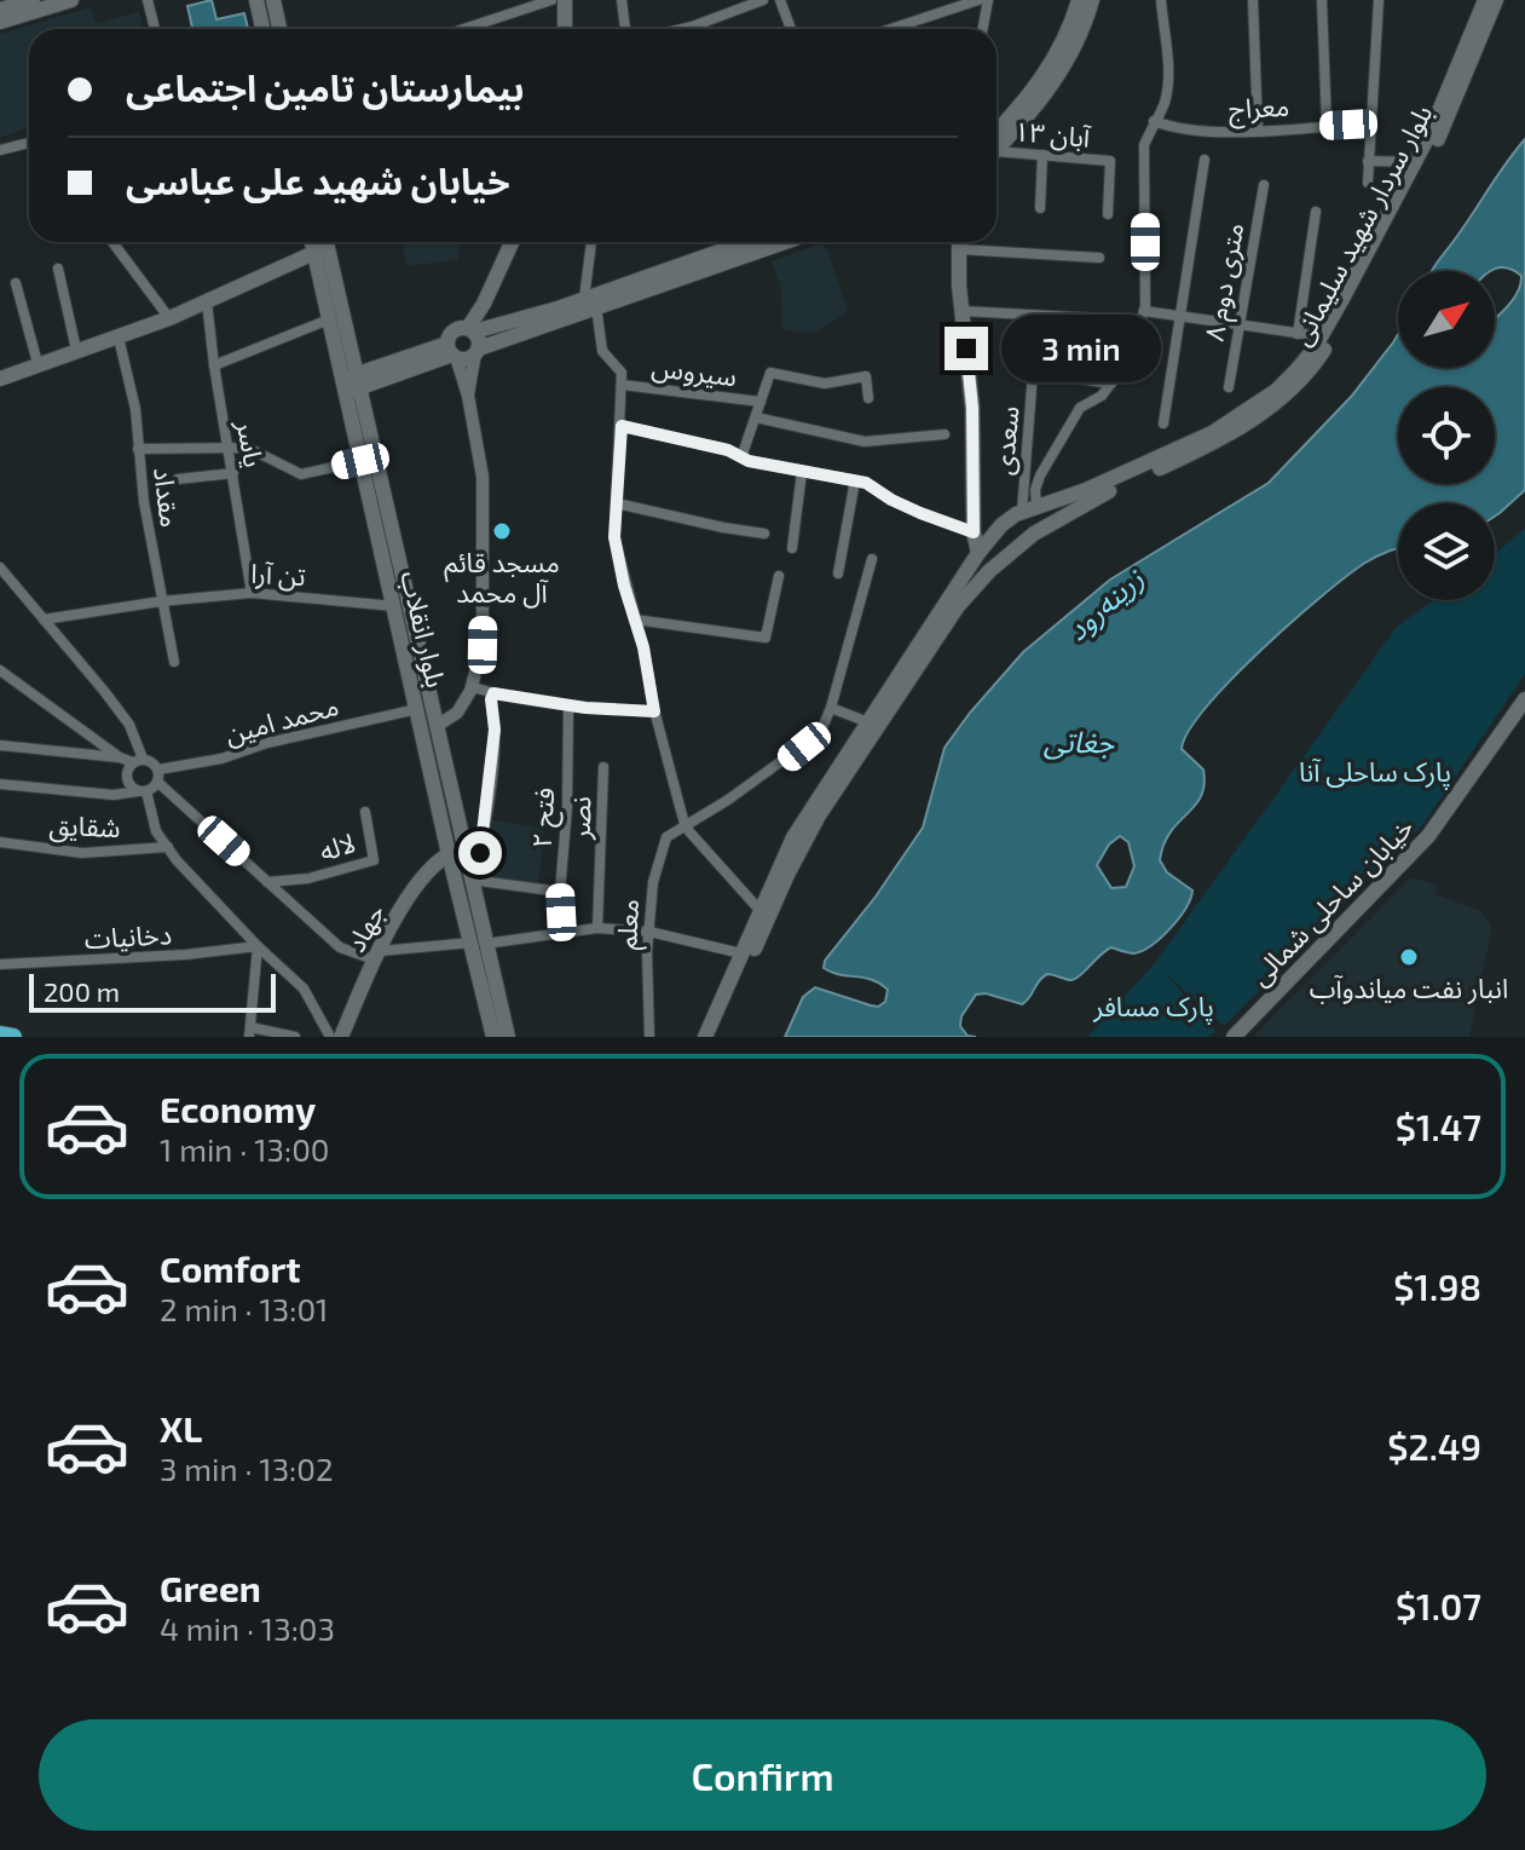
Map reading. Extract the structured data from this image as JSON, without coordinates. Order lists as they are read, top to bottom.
{
  "streets": {
    "main road": [
      "بلوار سردار شهید سلیمانی",
      "بلوار انقلاب",
      "خیابان ساحلی شمالی",
      "جهاد"
    ],
    "street": [
      "معراج",
      "۱۳ آبان",
      "۸ متری دوم",
      "سیروس",
      "سعدی",
      "یاسر",
      "مقداد",
      "تن آرا",
      "محمد امین",
      "فتح ۲",
      "نصر",
      "شقایق",
      "لاله",
      "معلم",
      "دخانیات"
    ]
  },
  "crossings": [
    ["بلوار سردار شهید سلیمانی", "سعدی"],
    ["یاسر", "تن آرا"],
    ["مقداد", "تن آرا"],
    ["تن آرا", "بلوار انقلاب"],
    ["بلوار انقلاب", "محمد امین"],
    ["بلوار انقلاب", "جهاد"]
  ],
  "water": ["زرینه‌رود", "جغاتی"],
  "parks": ["پارک ساحلی آنا", "پارک مسافر"],
  "places": ["مسجد قائم آل محمد", "انبار نفت میاندوآب"],
  "scale_bar": "200 m",
  "north": "top right",
  "page": {
    "banner": ["بیمارستان تامین اجتماعی", "خیابان شهید علی عباسی"],
    "bubble": "3 min",
    "scale": "200 m",
    "list": [
      {
        "name": "Economy",
        "note": "1 min · 13:00",
        "value": "$1.47"
      },
      {
        "name": "Comfort",
        "note": "2 min · 13:01",
        "value": "$1.98"
      },
      {
        "name": "XL",
        "note": "3 min · 13:02",
        "value": "$2.49"
      },
      {
        "name": "Green",
        "note": "4 min · 13:03",
        "value": "$1.07"
      }
    ],
    "buttons": "Confirm"
  }
}
